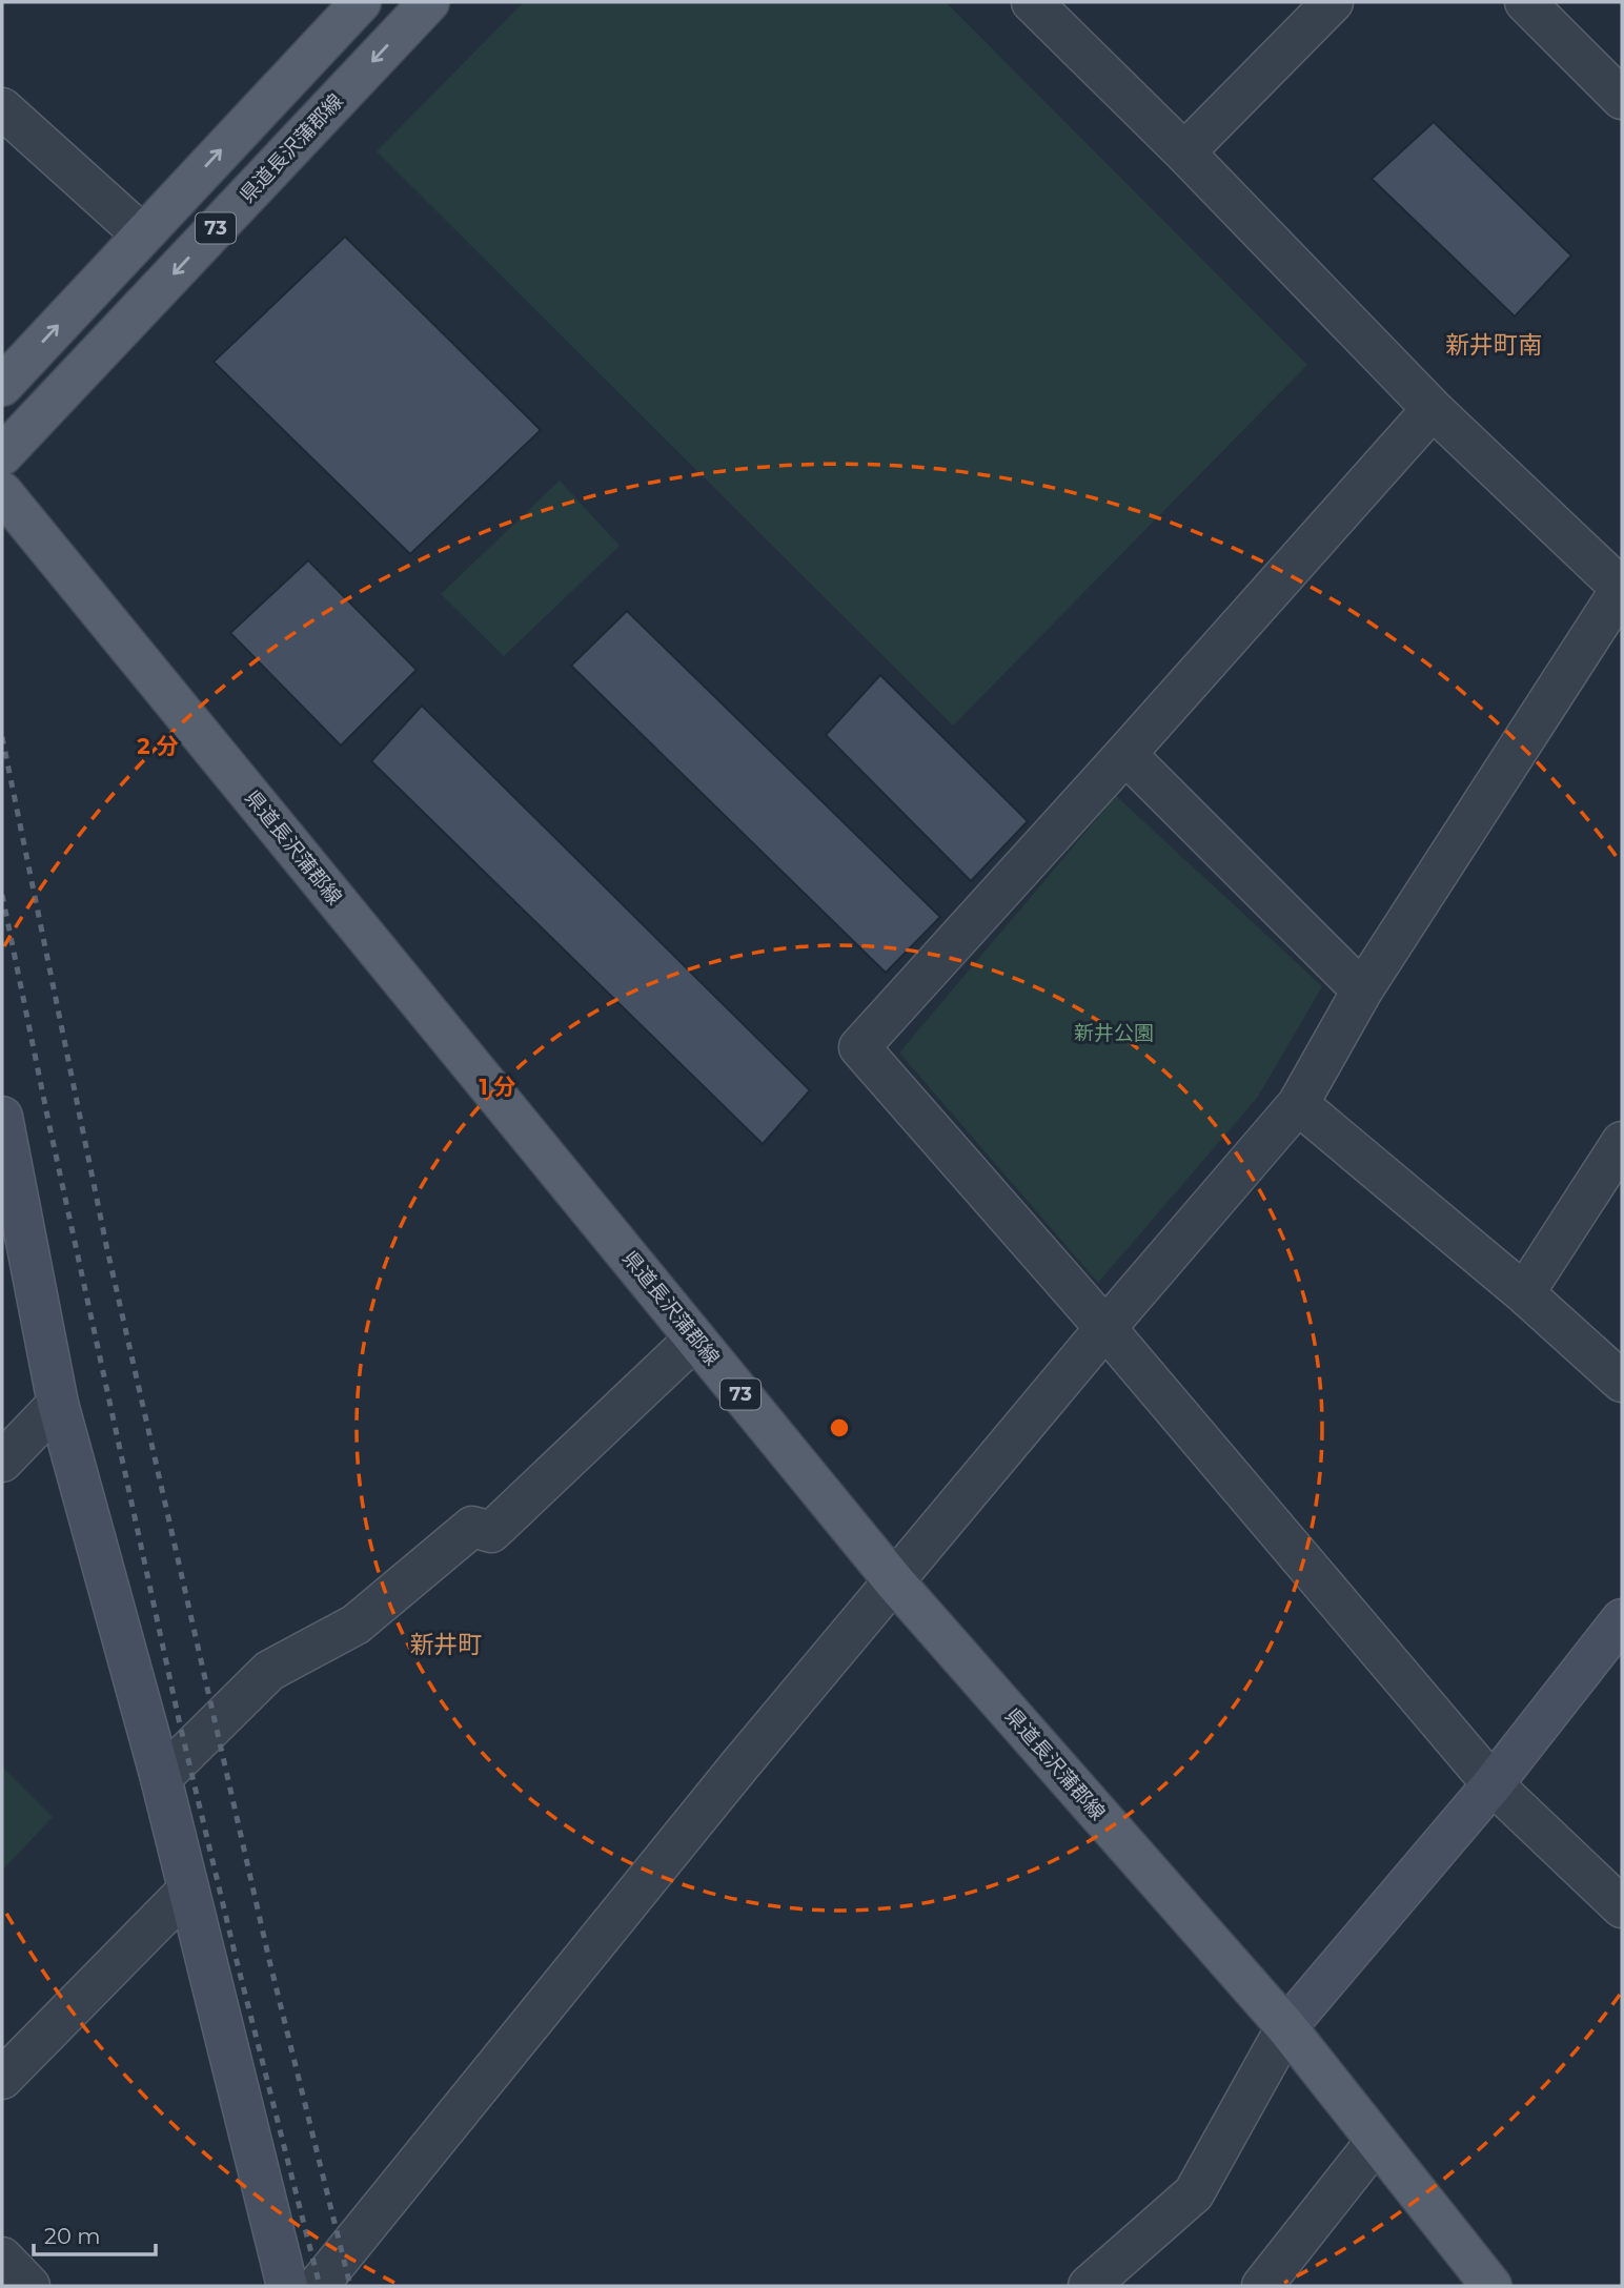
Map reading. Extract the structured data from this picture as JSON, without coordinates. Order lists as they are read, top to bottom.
{
  "streets": {
    "main road": ["県道長沢蒲郡線", "73"]
  },
  "districts": ["新井町南", "新井町"],
  "parks": ["新井公園"],
  "scale_bar": "20 m",
  "rings": ["2 分", "1 分"]
}
